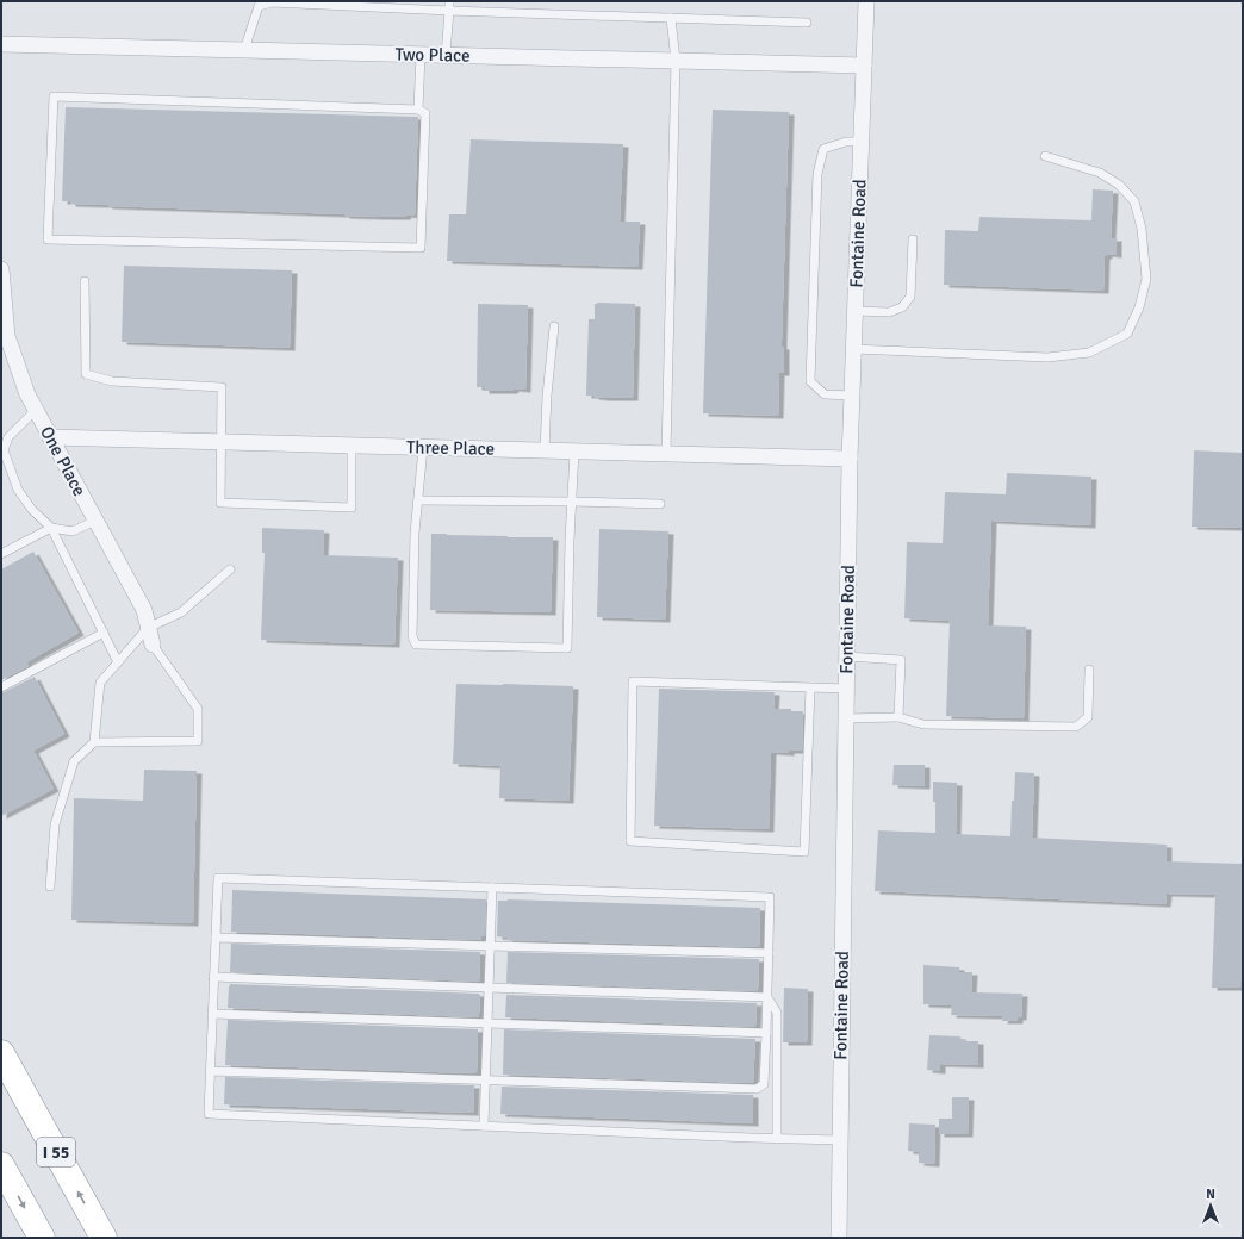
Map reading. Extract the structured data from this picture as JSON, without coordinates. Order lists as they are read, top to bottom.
{
  "streets": {
    "highway": ["I 55"],
    "street": [
      "Two Place",
      "Fontaine Road",
      "Three Place",
      "One Place"
    ]
  },
  "crossings": [
    ["Two Place", "Fontaine Road"],
    ["Fontaine Road", "Three Place"],
    ["Three Place", "One Place"]
  ],
  "north": "top"
}
